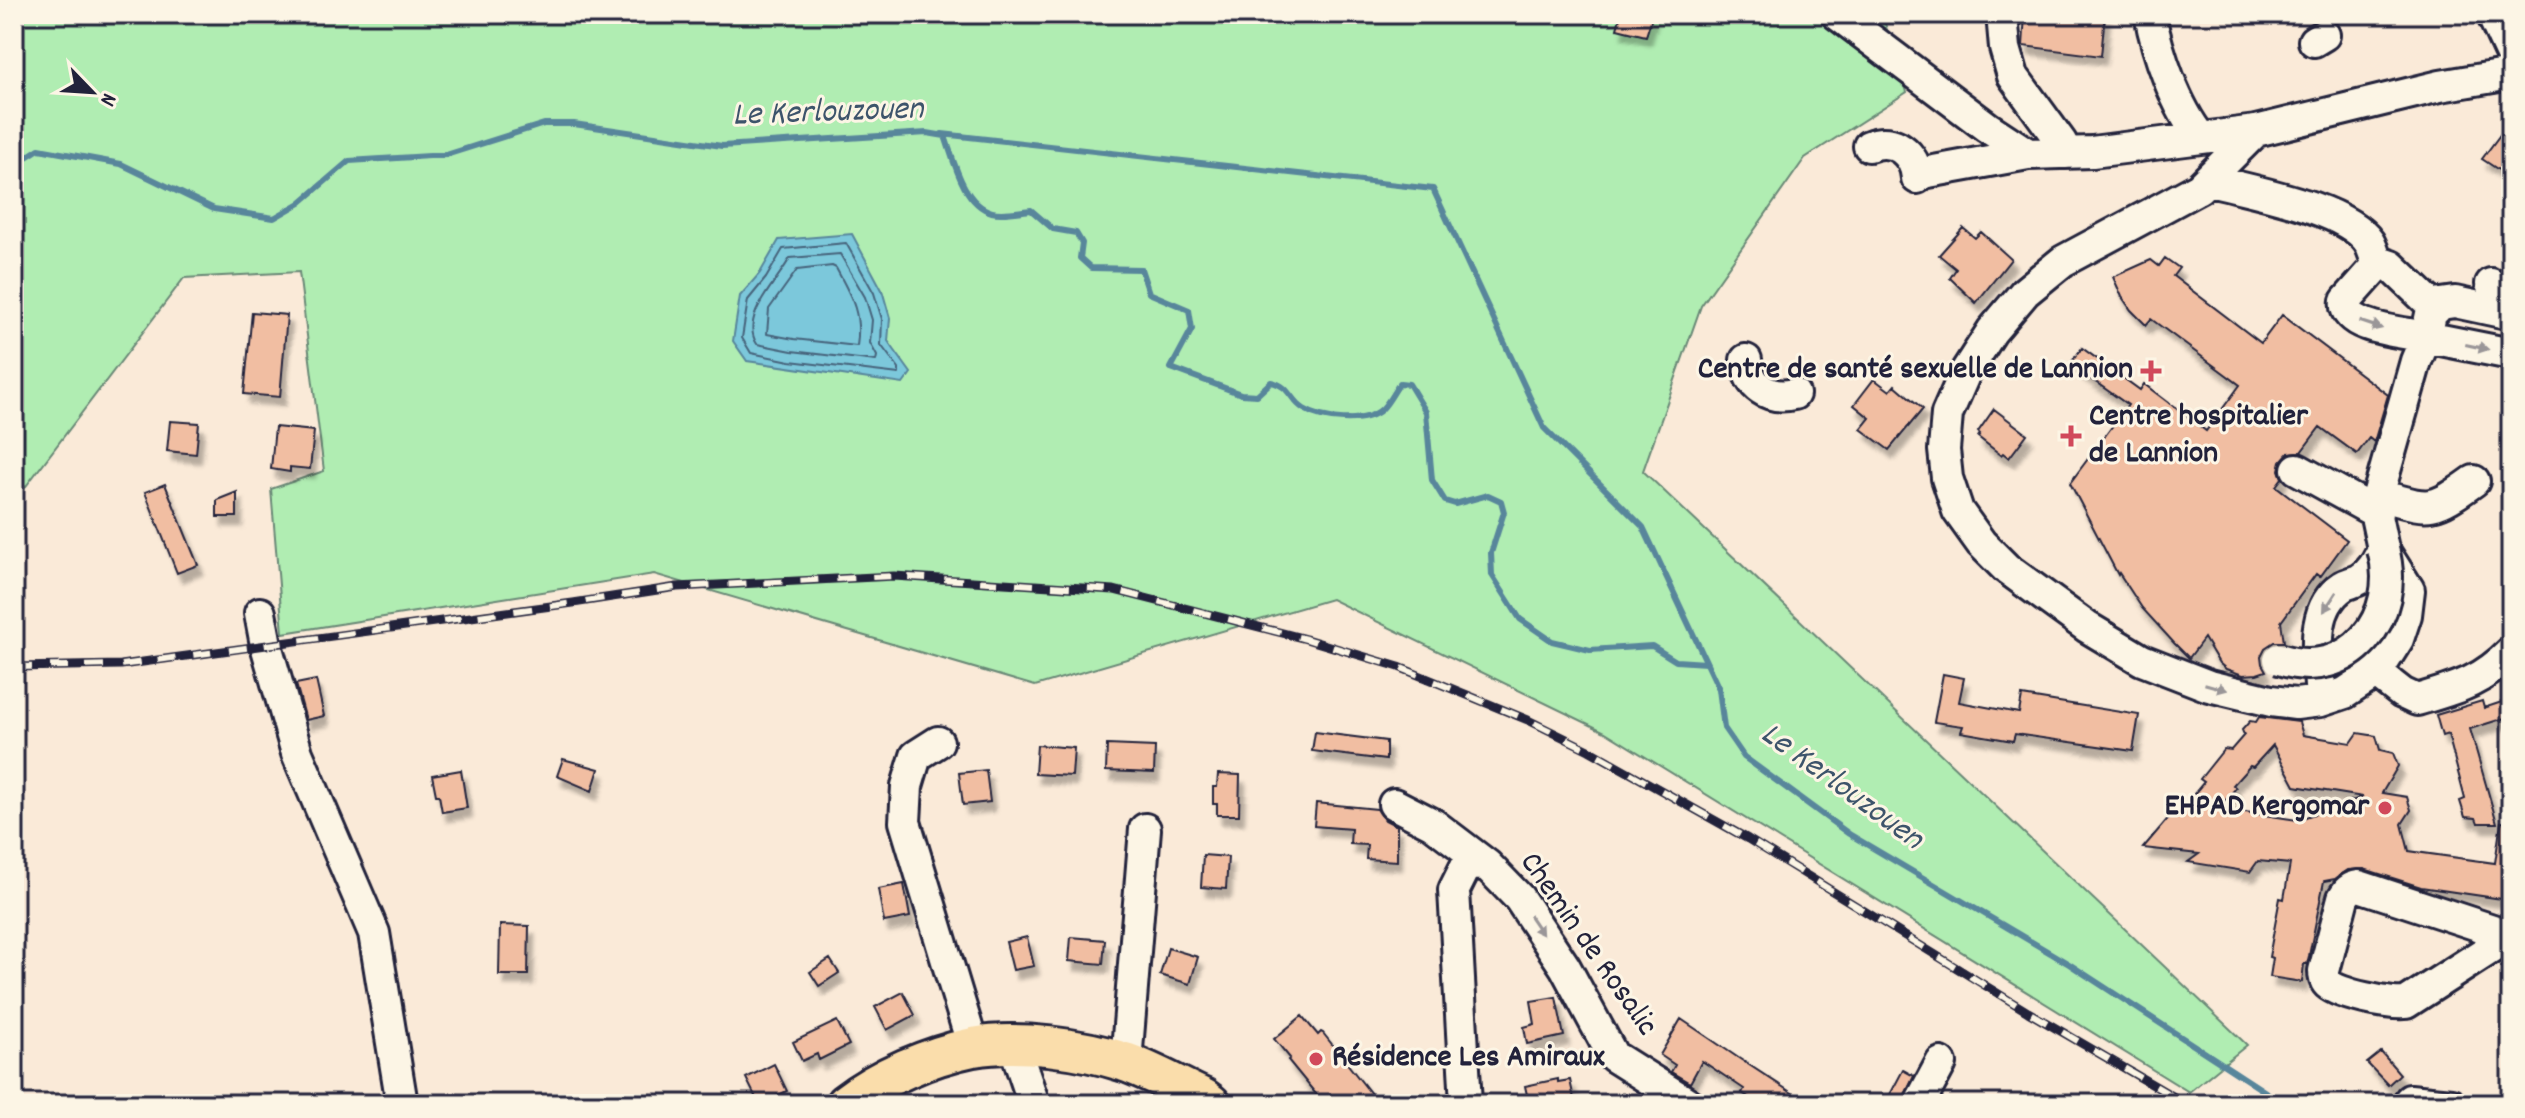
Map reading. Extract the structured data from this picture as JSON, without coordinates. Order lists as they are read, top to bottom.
{
  "streets": {
    "street": ["Chemin de Rosalic"]
  },
  "one_way": ["Chemin de Rosalic"],
  "water": ["Le Kerlouzouen"],
  "places": {
    "health": ["Centre de santé sexuelle de Lannion", "Centre hospitalier de Lannion"],
    "other": ["EHPAD Kergomar", "Résidence Les Amiraux"]
  },
  "north": "bottom right"
}
